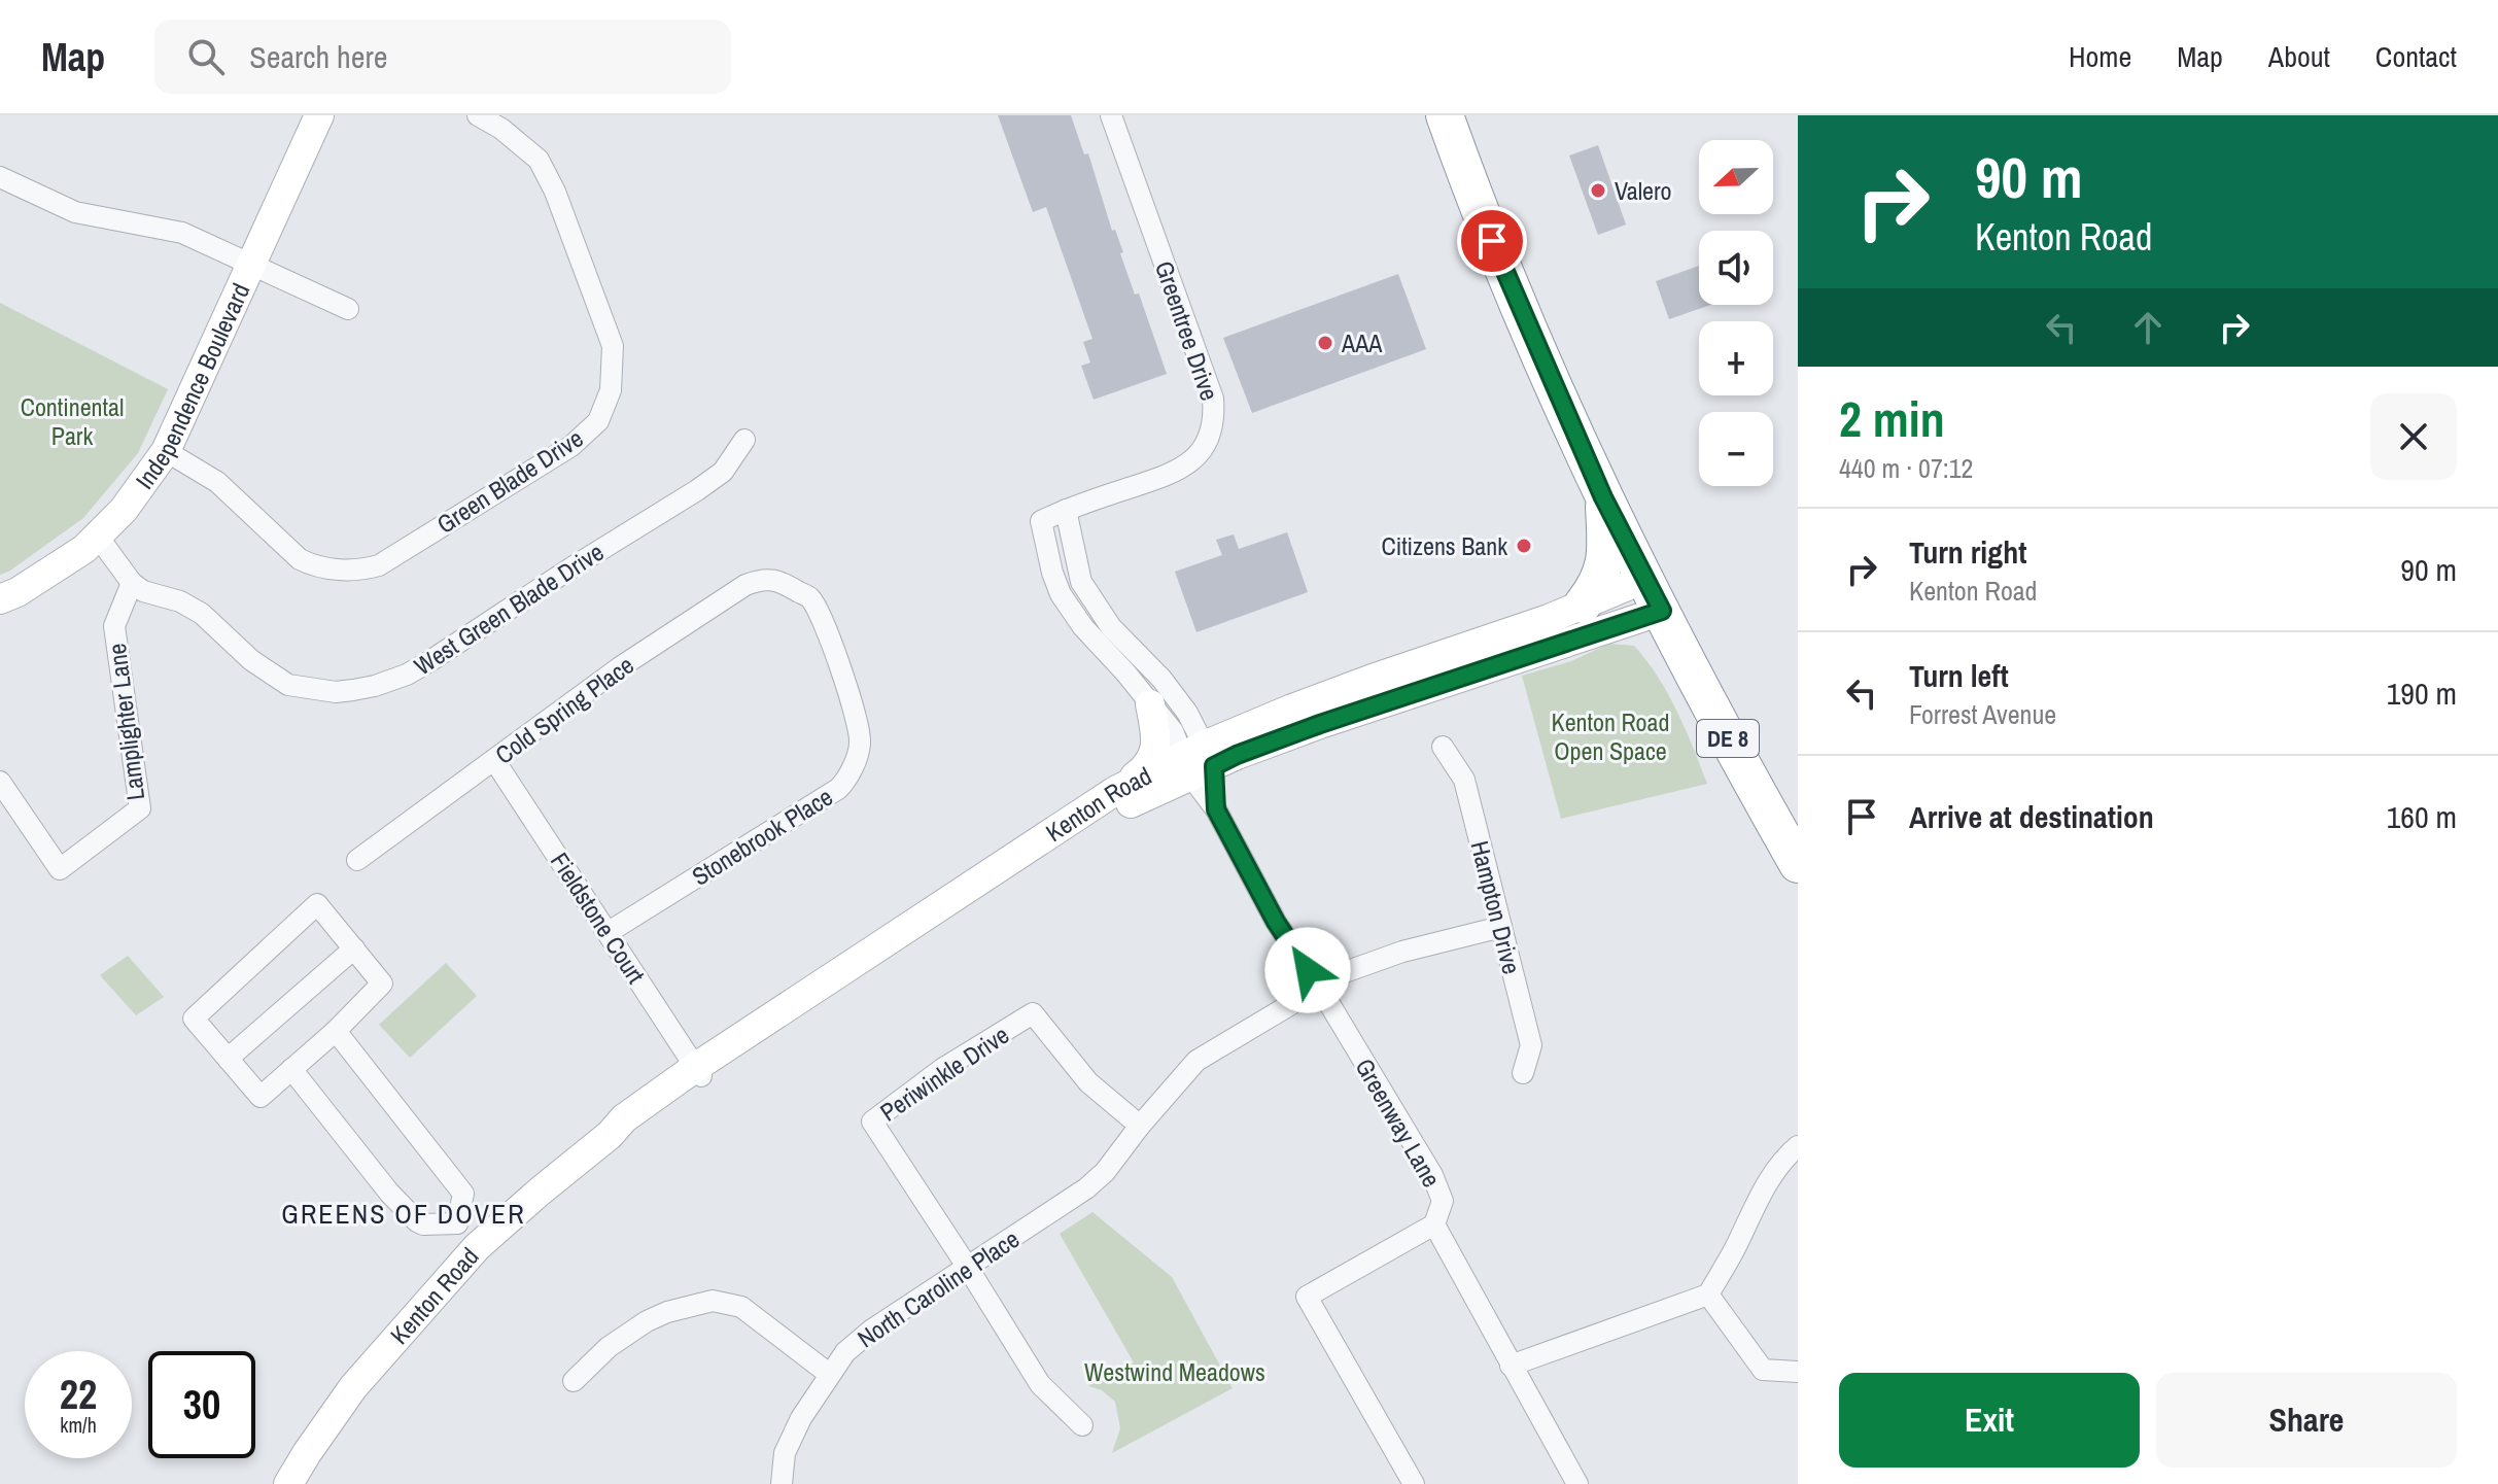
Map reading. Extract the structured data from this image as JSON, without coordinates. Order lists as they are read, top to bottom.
{
  "streets": {
    "highway": ["DE 8"],
    "main road": ["Independence Boulevard", "Kenton Road"],
    "street": [
      "Greentree Drive",
      "Green Blade Drive",
      "West Green Blade Drive",
      "Cold Spring Place",
      "Lamplighter Lane",
      "Stonebrook Place",
      "Hampton Drive",
      "Fieldstone Court",
      "Periwinkle Drive",
      "Greenway Lane",
      "North Caroline Place"
    ]
  },
  "crossings": [
    ["Greentree Drive", "Kenton Road"],
    ["Greentree Drive", "Greenway Lane"],
    ["Independence Boulevard", "Green Blade Drive"],
    ["West Green Blade Drive", "Lamplighter Lane"],
    ["Cold Spring Place", "Stonebrook Place"],
    ["Cold Spring Place", "Fieldstone Court"],
    ["DE 8", "Kenton Road"],
    ["Kenton Road", "Fieldstone Court"],
    ["Kenton Road", "Greenway Lane"],
    ["Stonebrook Place", "Fieldstone Court"],
    ["Hampton Drive", "North Caroline Place"],
    ["Periwinkle Drive", "North Caroline Place"],
    ["Greenway Lane", "North Caroline Place"]
  ],
  "districts": ["GREENS OF DOVER"],
  "parks": ["Continental Park", "Kenton Road Open Space", "Westwind Meadows"],
  "places": ["Valero", "AAA", "Citizens Bank"],
  "north": "left",
  "page": {
    "header": "Map",
    "search": "Search here",
    "nav": [
      "Home",
      "Map",
      "About",
      "Contact"
    ],
    "turn": ["90 m", "Kenton Road"],
    "map_buttons": ["+", "−"],
    "heading": ["2 min", "440 m · 07:12"],
    "list": [
      {
        "name": "Turn right",
        "note": "Kenton Road",
        "value": "90 m"
      },
      {
        "name": "Turn left",
        "note": "Forrest Avenue",
        "value": "190 m"
      },
      {
        "name": "Arrive at destination",
        "value": "160 m"
      }
    ],
    "speed": "22 km/h",
    "limit": "30",
    "buttons": ["Exit", "Share"]
  }
}
